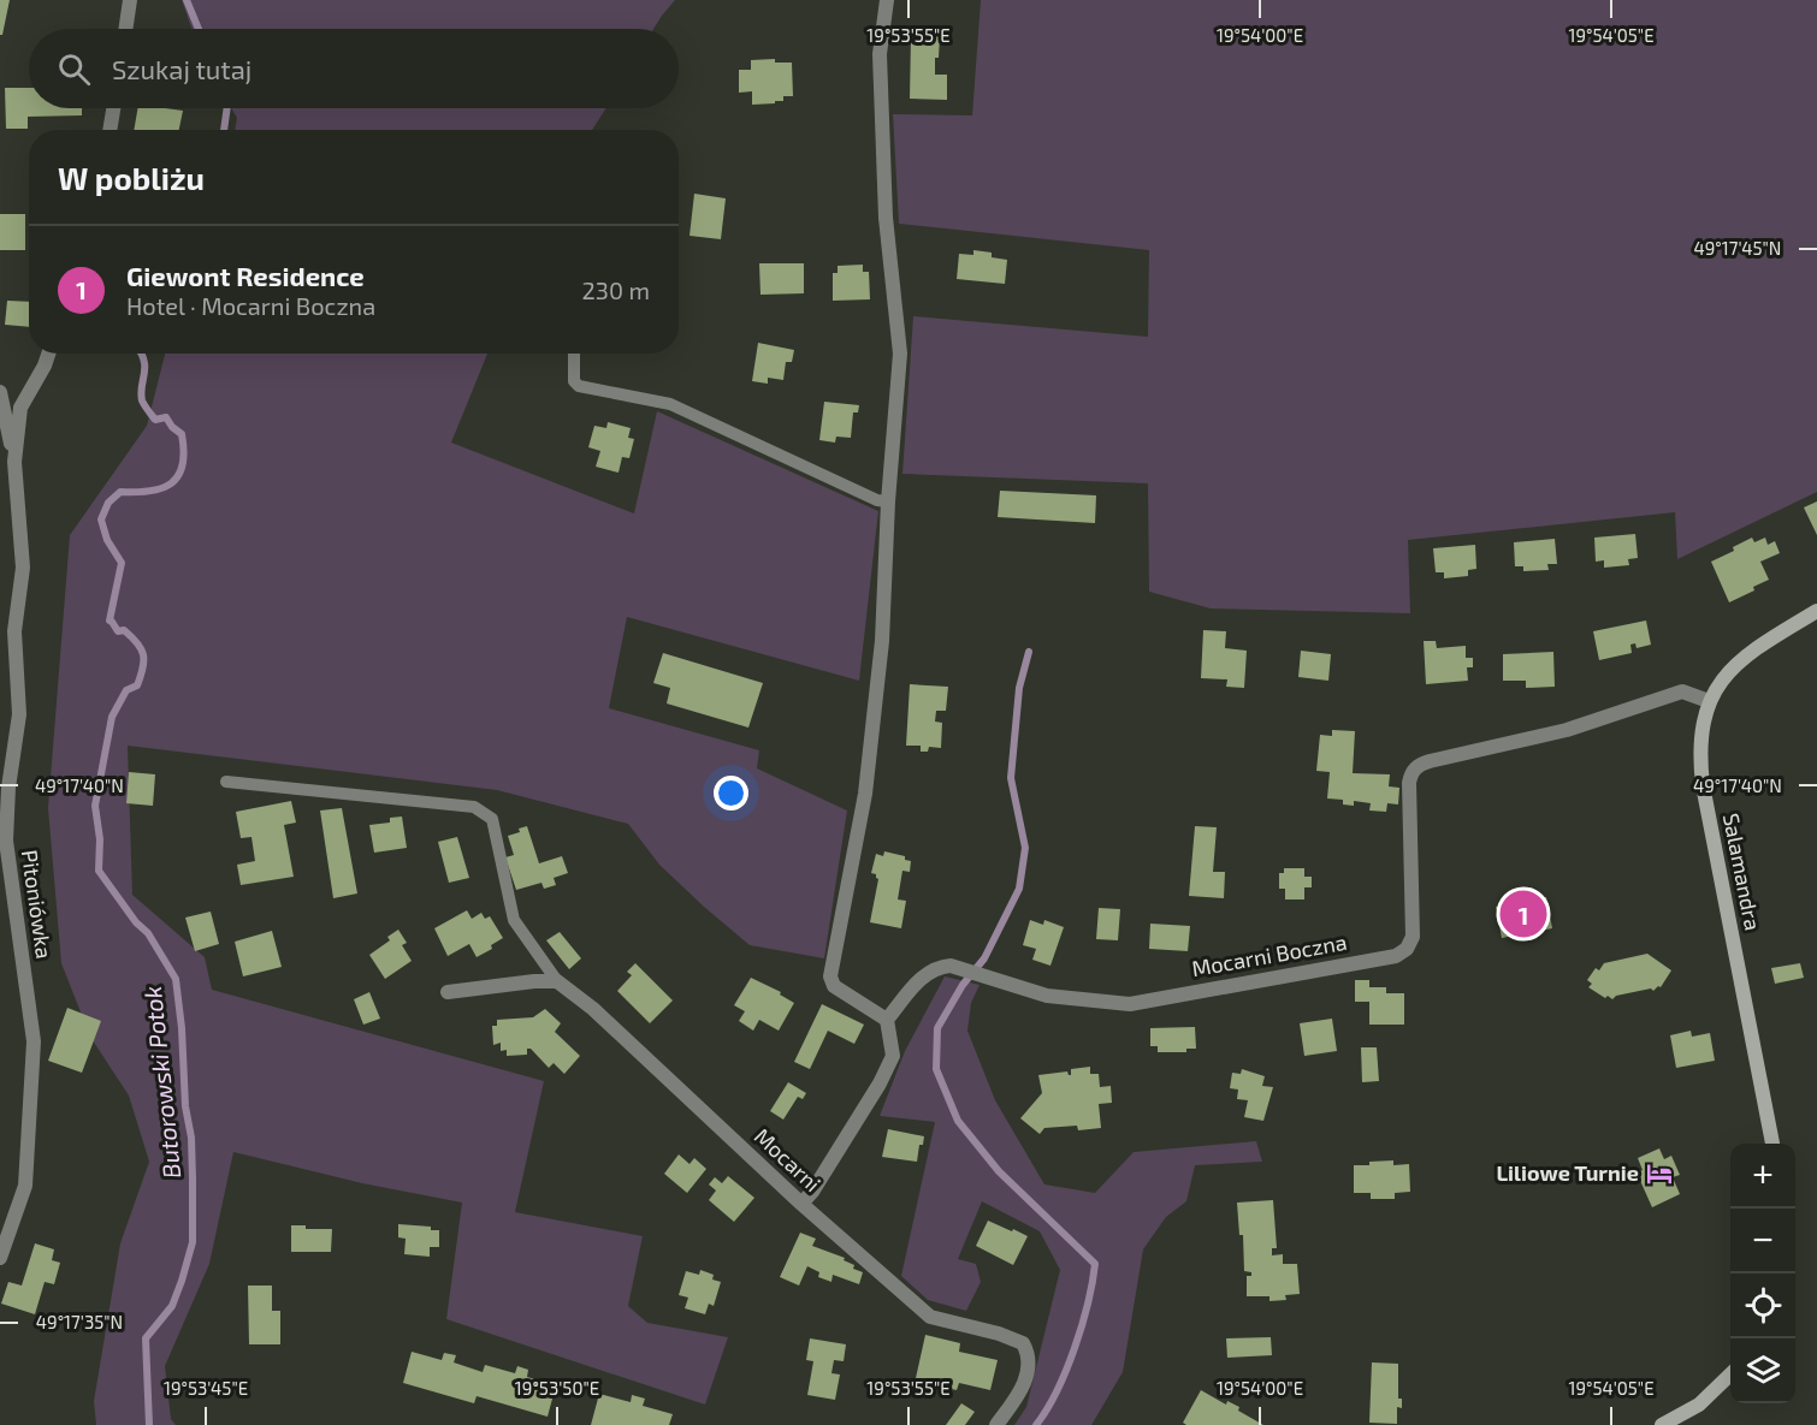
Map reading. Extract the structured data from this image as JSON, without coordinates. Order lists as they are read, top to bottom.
{
  "streets": {
    "street": [
      "Salamandra",
      "Pitoniówka",
      "Mocarni Boczna",
      "Mocarni"
    ]
  },
  "crossings": [
    ["Salamandra", "Mocarni Boczna"]
  ],
  "water": ["Butorowski Potok"],
  "places": {
    "hotel": ["Liliowe Turnie"]
  },
  "page": {
    "search": "Szukaj tutaj",
    "heading": "W pobliżu",
    "list": [
      {
        "mark": "1",
        "name": "Giewont Residence",
        "note": "Hotel · Mocarni Boczna",
        "value": "230 m"
      }
    ],
    "pins": "1",
    "map_buttons": ["+", "−"]
  },
  "coordinates": [
    "19°53'55\"E",
    "19°54'00\"E",
    "19°54'05\"E",
    "49°17'45\"N",
    "49°17'40\"N",
    "49°17'35\"N",
    "19°53'45\"E",
    "19°53'50\"E"
  ]
}
